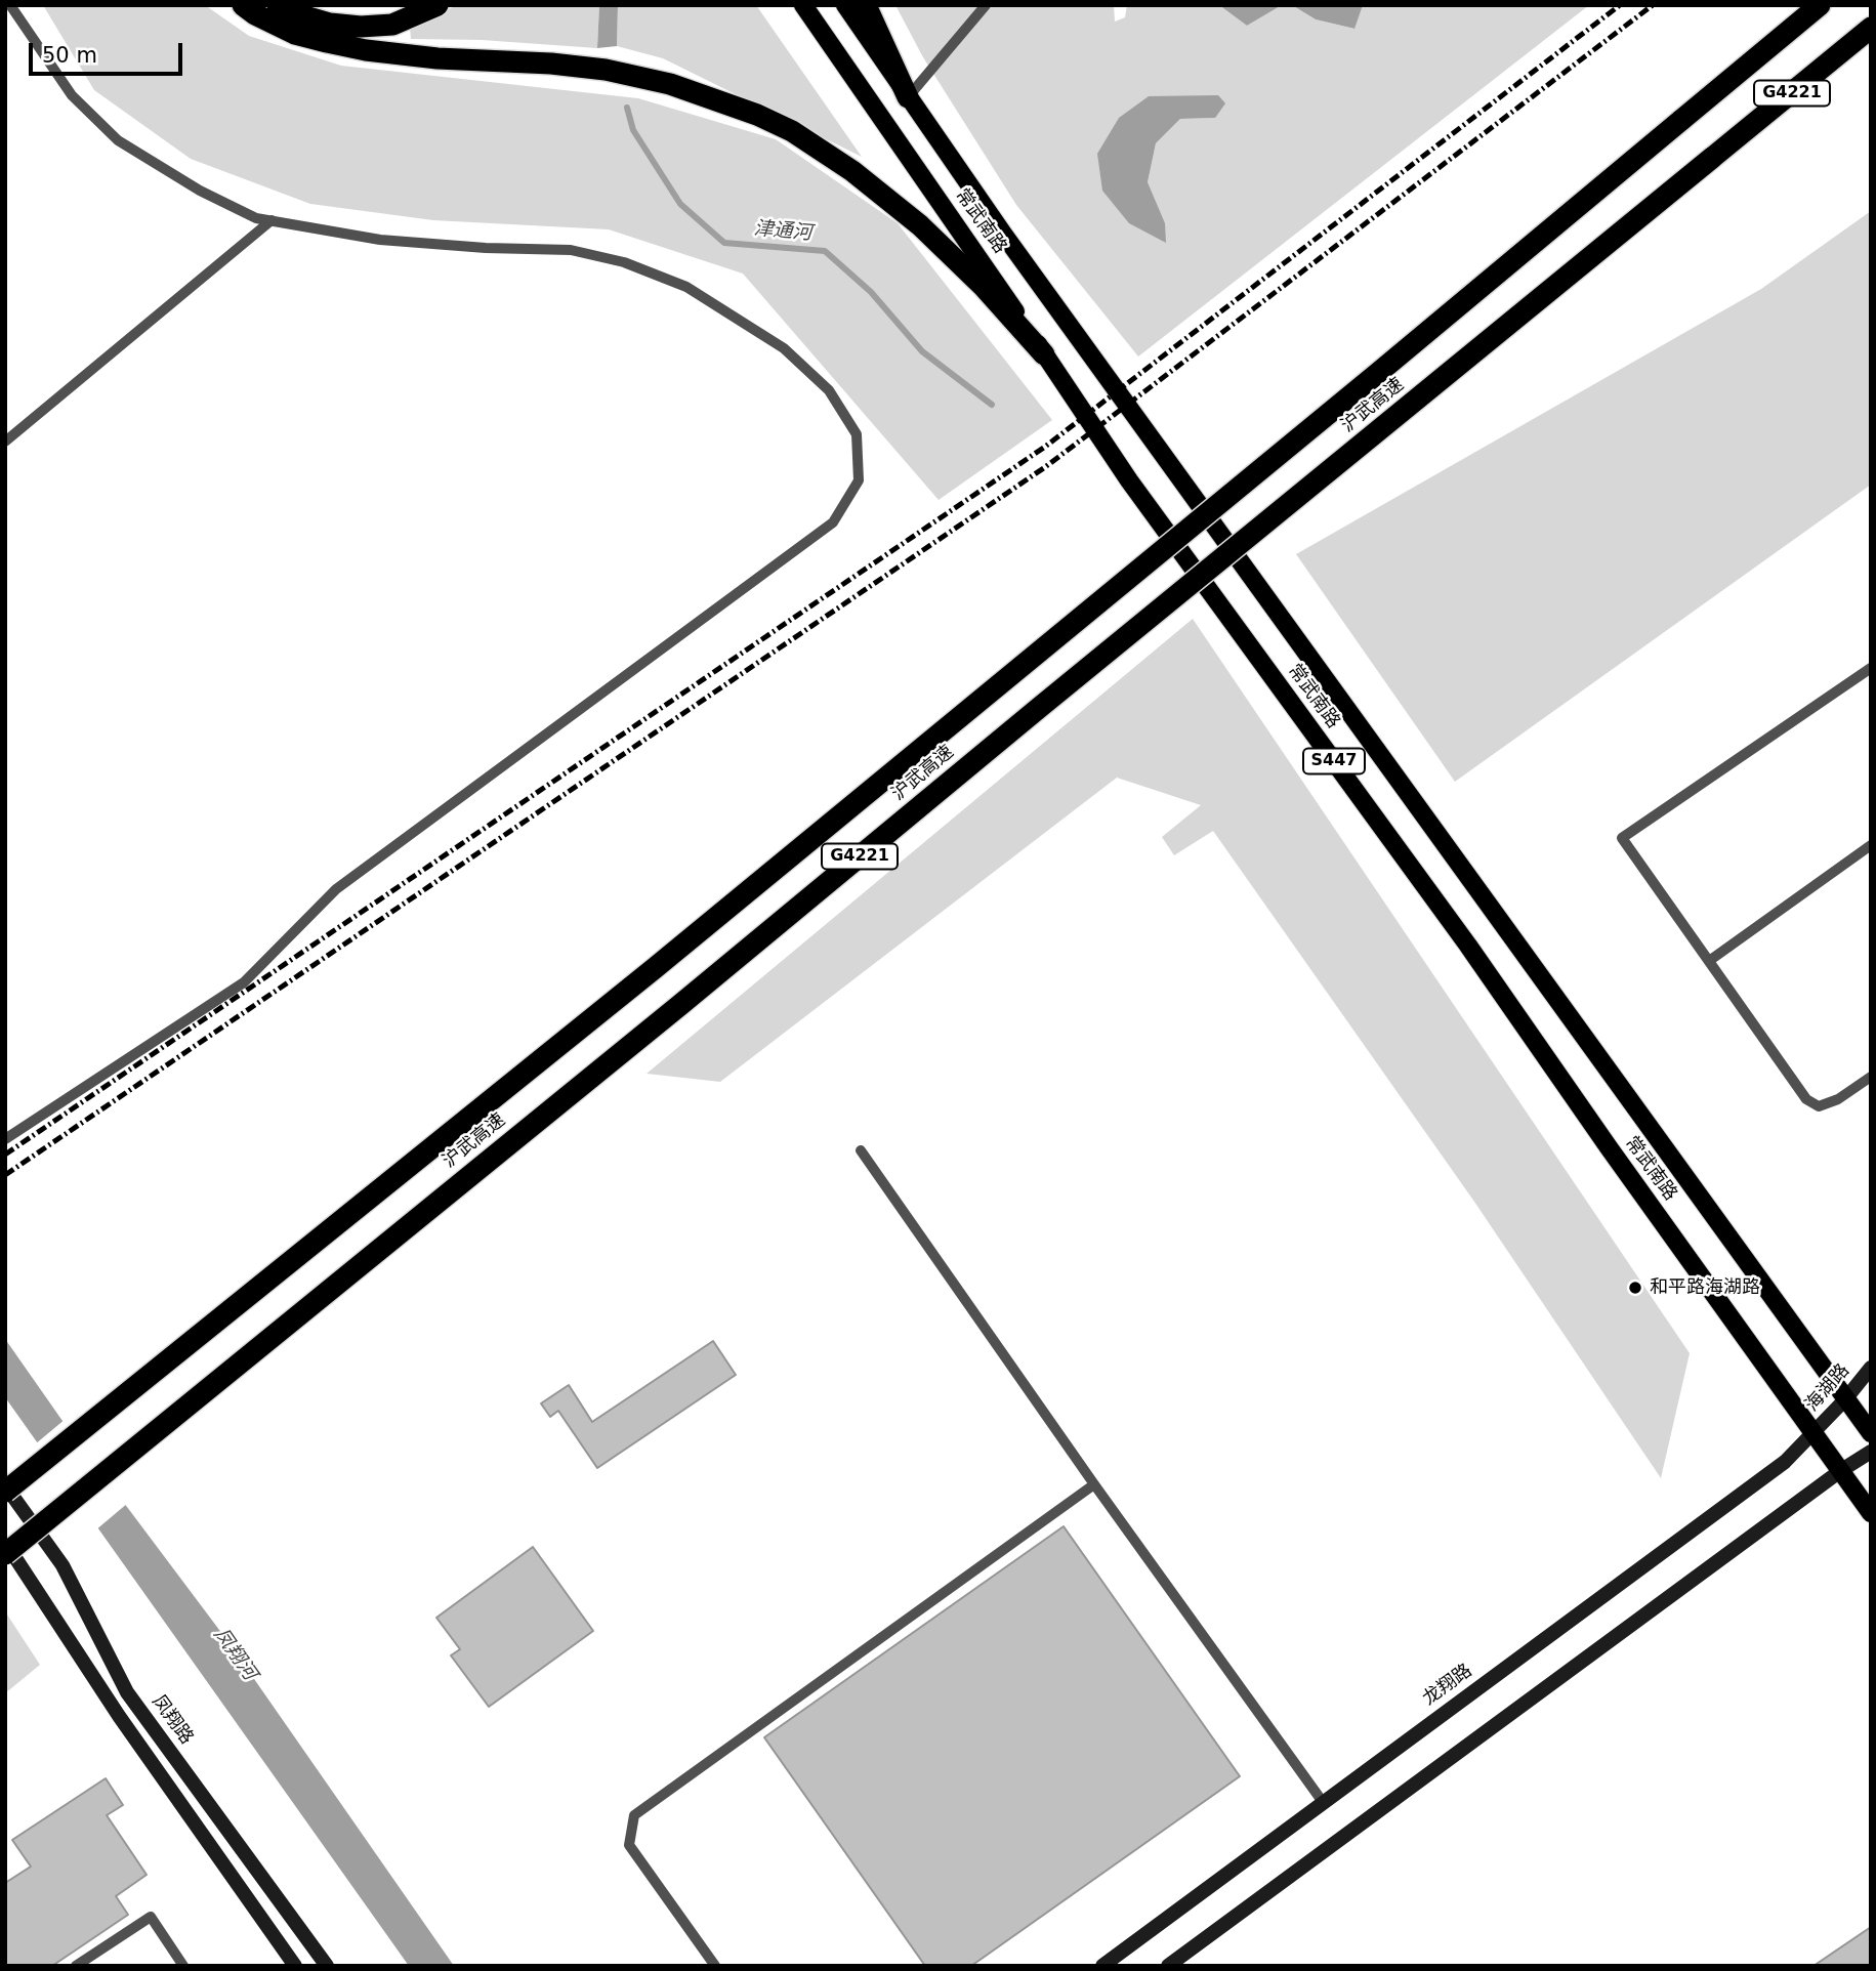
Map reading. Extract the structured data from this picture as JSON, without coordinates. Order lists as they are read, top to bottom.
{
  "streets": {
    "highway": ["G4221", "沪武高速"],
    "main road": ["常武南路", "S447"],
    "street": ["海湖路", "龙翔路", "凤翔路"]
  },
  "crossings": [
    ["常武南路", "海湖路"],
    ["常武南路", "龙翔路"],
    ["海湖路", "龙翔路"]
  ],
  "water": ["津通河", "凤翔河"],
  "places": ["和平路海湖路"],
  "scale_bar": "50 m"
}
